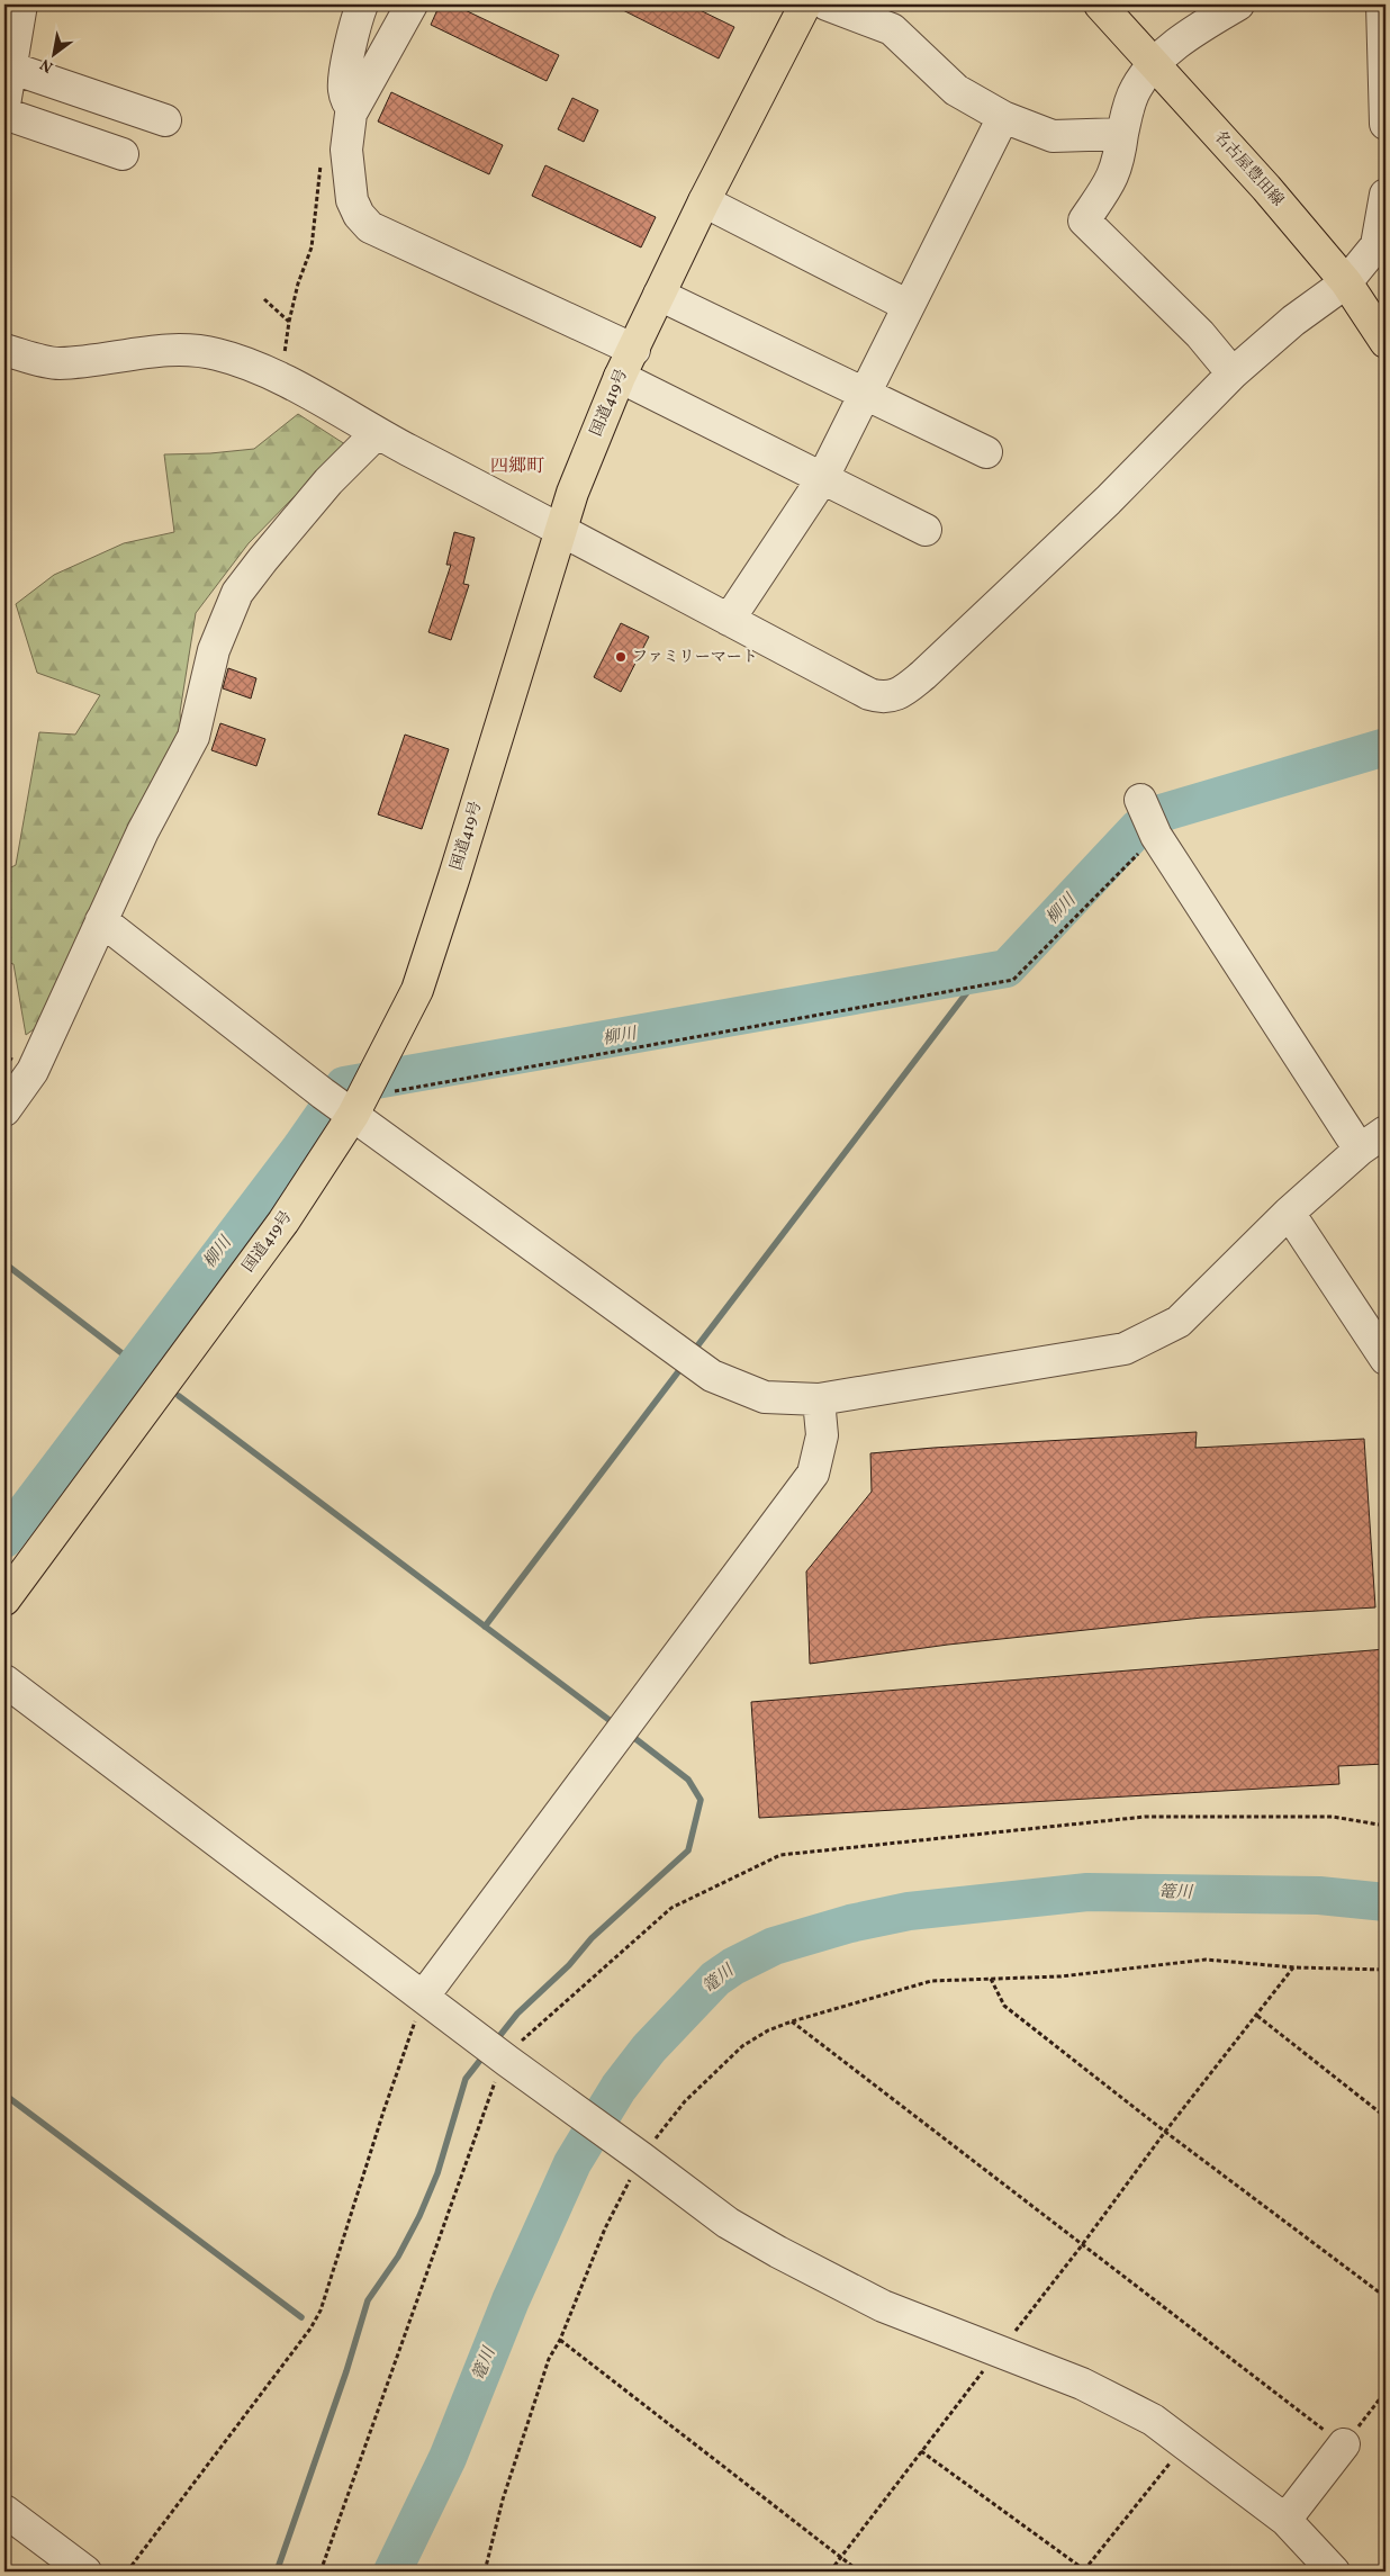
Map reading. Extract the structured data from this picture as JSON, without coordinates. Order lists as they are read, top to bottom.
{
  "streets": {
    "main road": ["名古屋豊田線", "国道419号"]
  },
  "districts": ["四郷町"],
  "water": ["柳川", "篭川"],
  "places": ["ファミリーマート"],
  "north": "bottom left"
}
